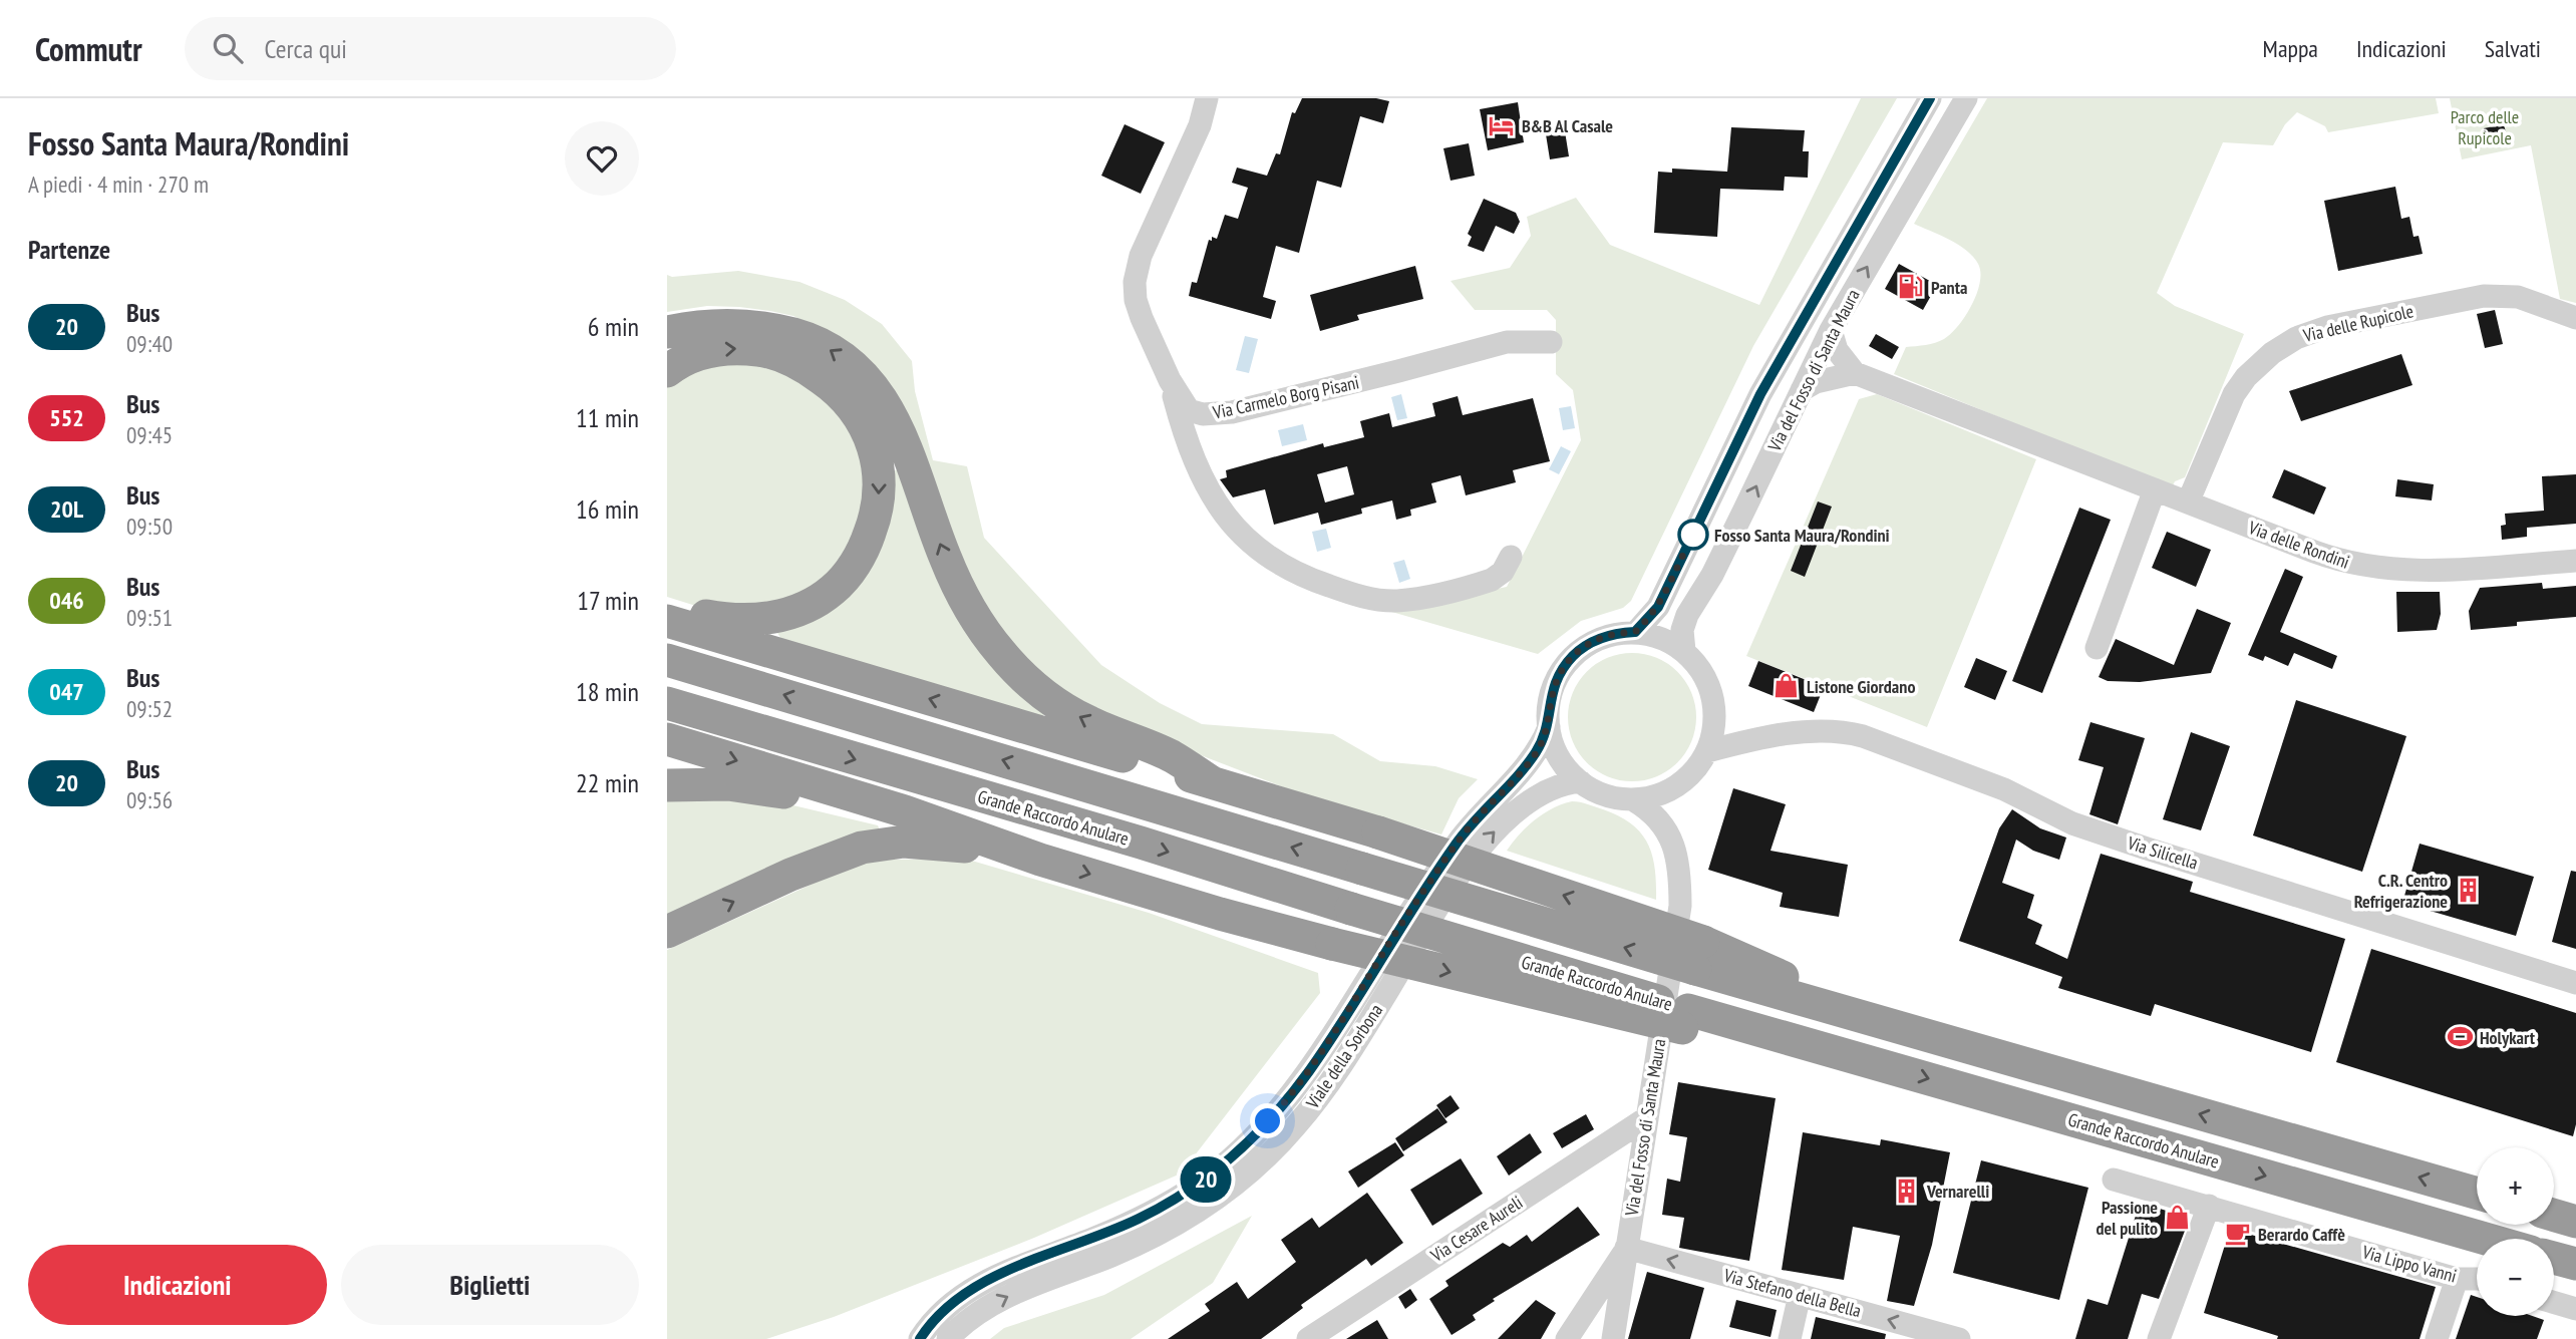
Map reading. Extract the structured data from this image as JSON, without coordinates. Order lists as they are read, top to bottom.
{
  "streets": {
    "highway": ["Grande Raccordo Anulare"],
    "street": [
      "Via delle Rupicole",
      "Via del Fosso di Santa Maura",
      "Via Carmelo Borg Pisani",
      "Via delle Rondini",
      "Via Silicella",
      "Viale della Sorbona",
      "Via Cesare Aureli",
      "Via Lippo Vanni",
      "Via Stefano della Bella"
    ]
  },
  "crossings": [
    ["Via delle Rupicole", "Via delle Rondini"],
    ["Via del Fosso di Santa Maura", "Via Silicella"],
    ["Via del Fosso di Santa Maura", "Viale della Sorbona"],
    ["Via del Fosso di Santa Maura", "Via Cesare Aureli"],
    ["Via del Fosso di Santa Maura", "Via Stefano della Bella"],
    ["Via Silicella", "Viale della Sorbona"]
  ],
  "one_way": ["Via Stefano della Bella"],
  "parks": ["Parco delle Rupicole"],
  "places": {
    "hotel": ["B&B Al Casale"],
    "fuel station": ["Panta"],
    "other": ["Fosso Santa Maura/Rondini"],
    "shop": ["Listone Giordano", "Passione del pulito"],
    "building": ["C.R. Centro Refrigerazione", "Vernarelli"],
    "sports": ["Holykart"],
    "cafe": ["Berardo Caffè"]
  },
  "lines": ["bus line 20"],
  "page": {
    "header": "Commutr",
    "search": "Cerca qui",
    "nav": ["Mappa", "Indicazioni", "Salvati"],
    "heading": [
      ["Fosso Santa Maura/Rondini", "A piedi · 4 min · 270 m"],
      "Partenze"
    ],
    "on_map": "20",
    "list": [
      {
        "mark": "20",
        "name": "Bus",
        "note": "09:40",
        "value": "6 min"
      },
      {
        "mark": "552",
        "name": "Bus",
        "note": "09:45",
        "value": "11 min"
      },
      {
        "mark": "20L",
        "name": "Bus",
        "note": "09:50",
        "value": "16 min"
      },
      {
        "mark": "046",
        "name": "Bus",
        "note": "09:51",
        "value": "17 min"
      },
      {
        "mark": "047",
        "name": "Bus",
        "note": "09:52",
        "value": "18 min"
      },
      {
        "mark": "20",
        "name": "Bus",
        "note": "09:56",
        "value": "22 min"
      }
    ],
    "map_buttons": ["+", "−"],
    "buttons": ["Indicazioni", "Biglietti"]
  }
}
